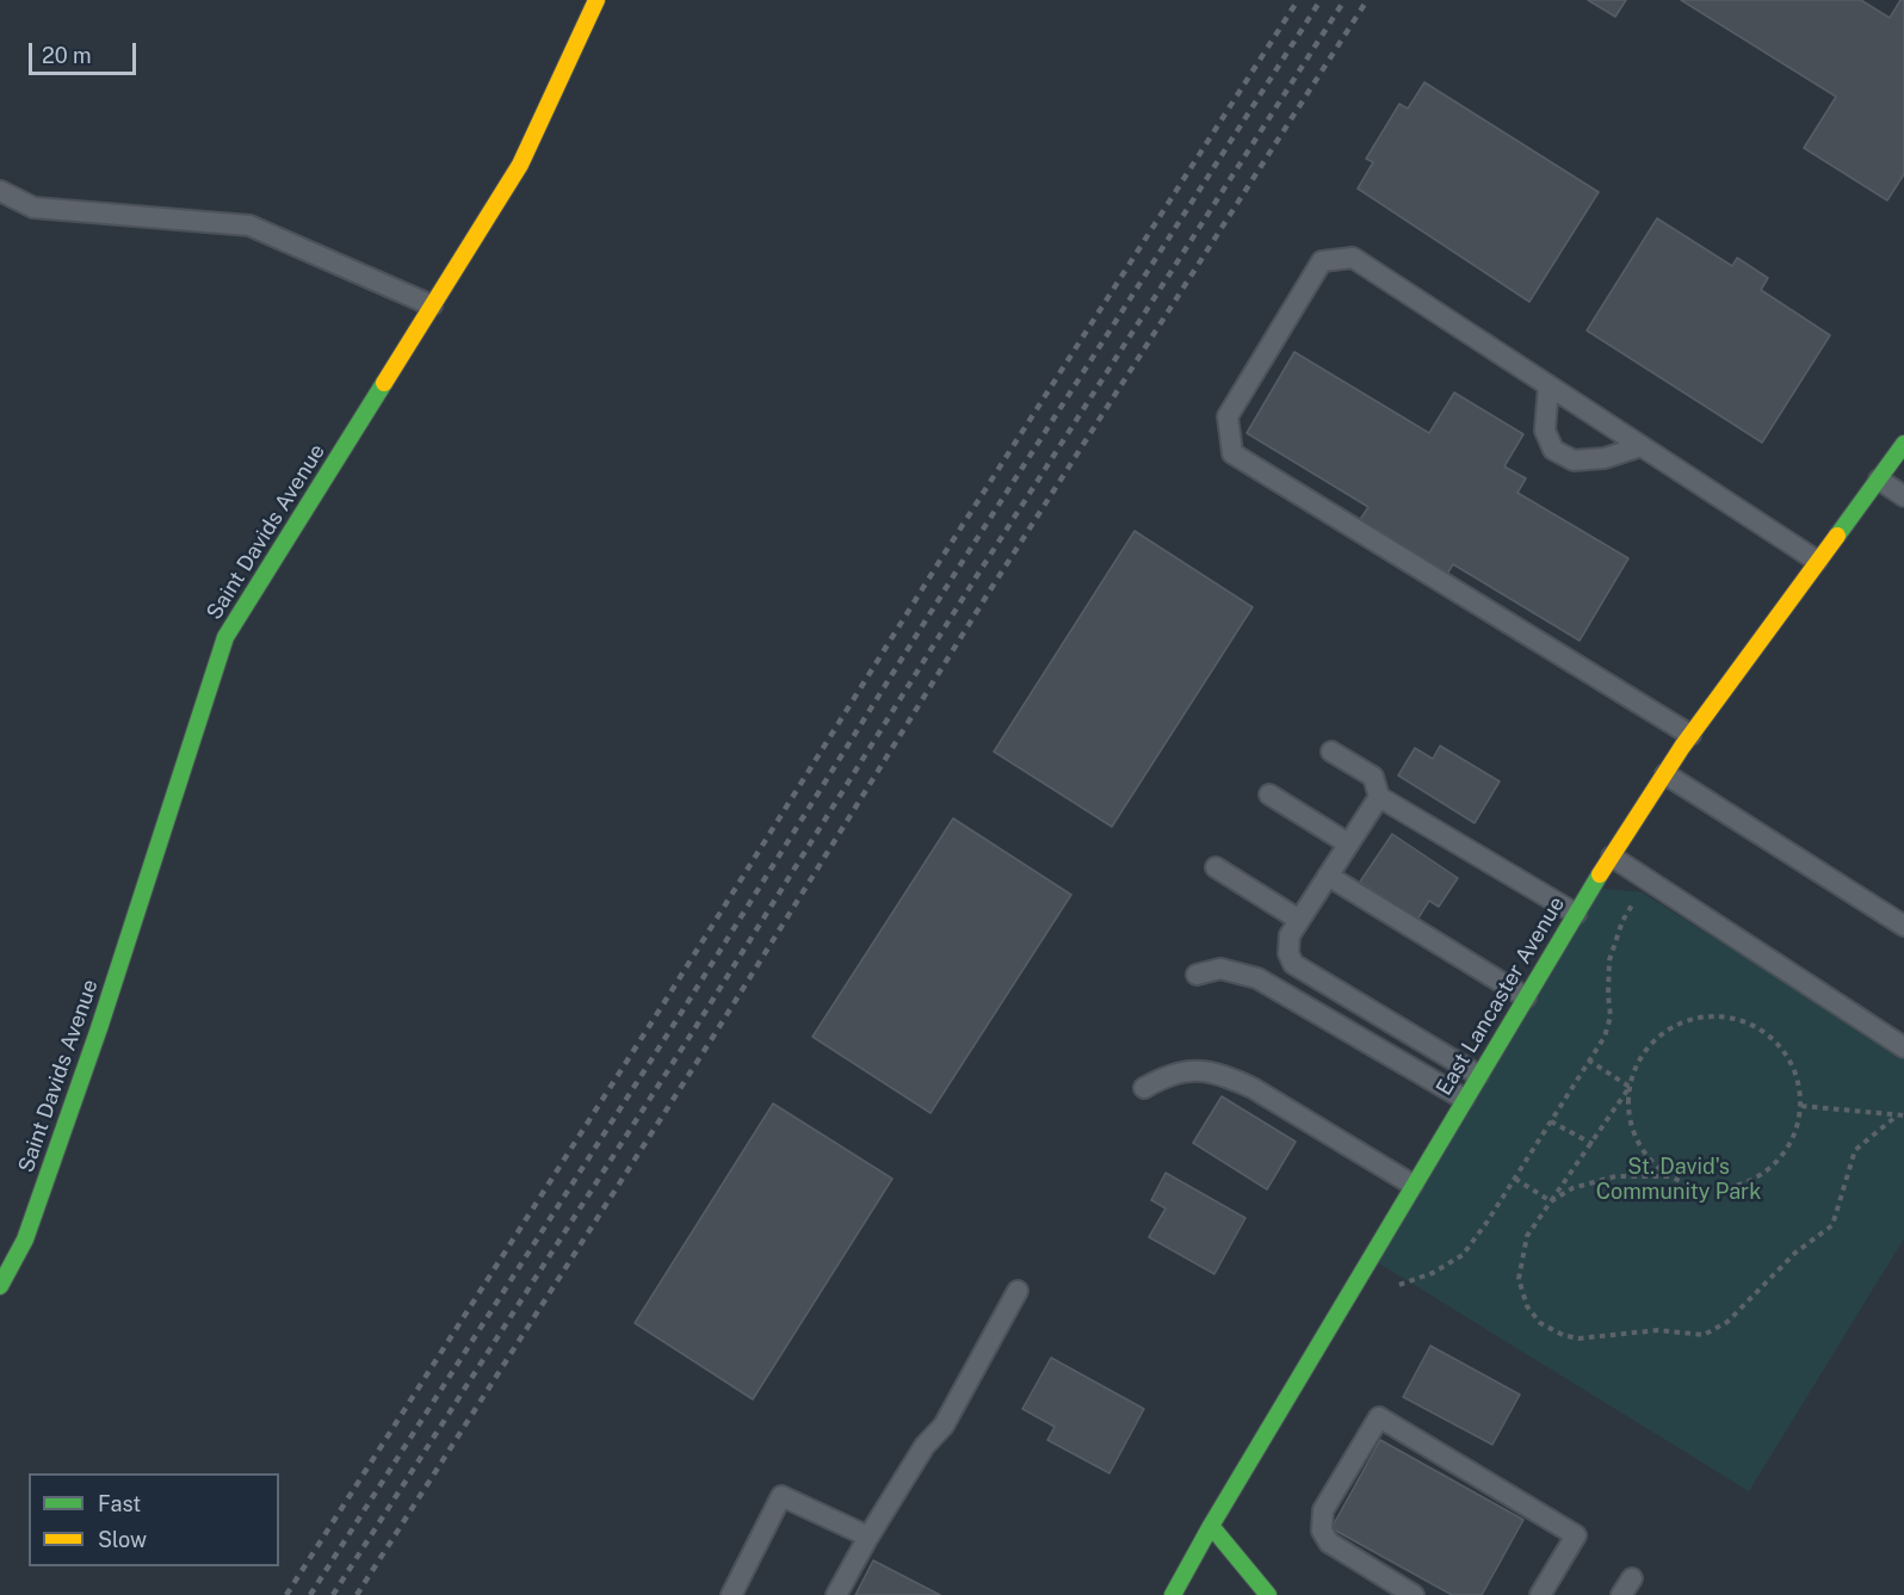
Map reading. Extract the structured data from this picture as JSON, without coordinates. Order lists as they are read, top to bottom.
{
  "streets": {
    "main road": ["Saint Davids Avenue", "East Lancaster Avenue"]
  },
  "parks": ["St. David's Community Park"],
  "legend": ["Fast", "Slow"],
  "scale_bar": "20 m"
}
